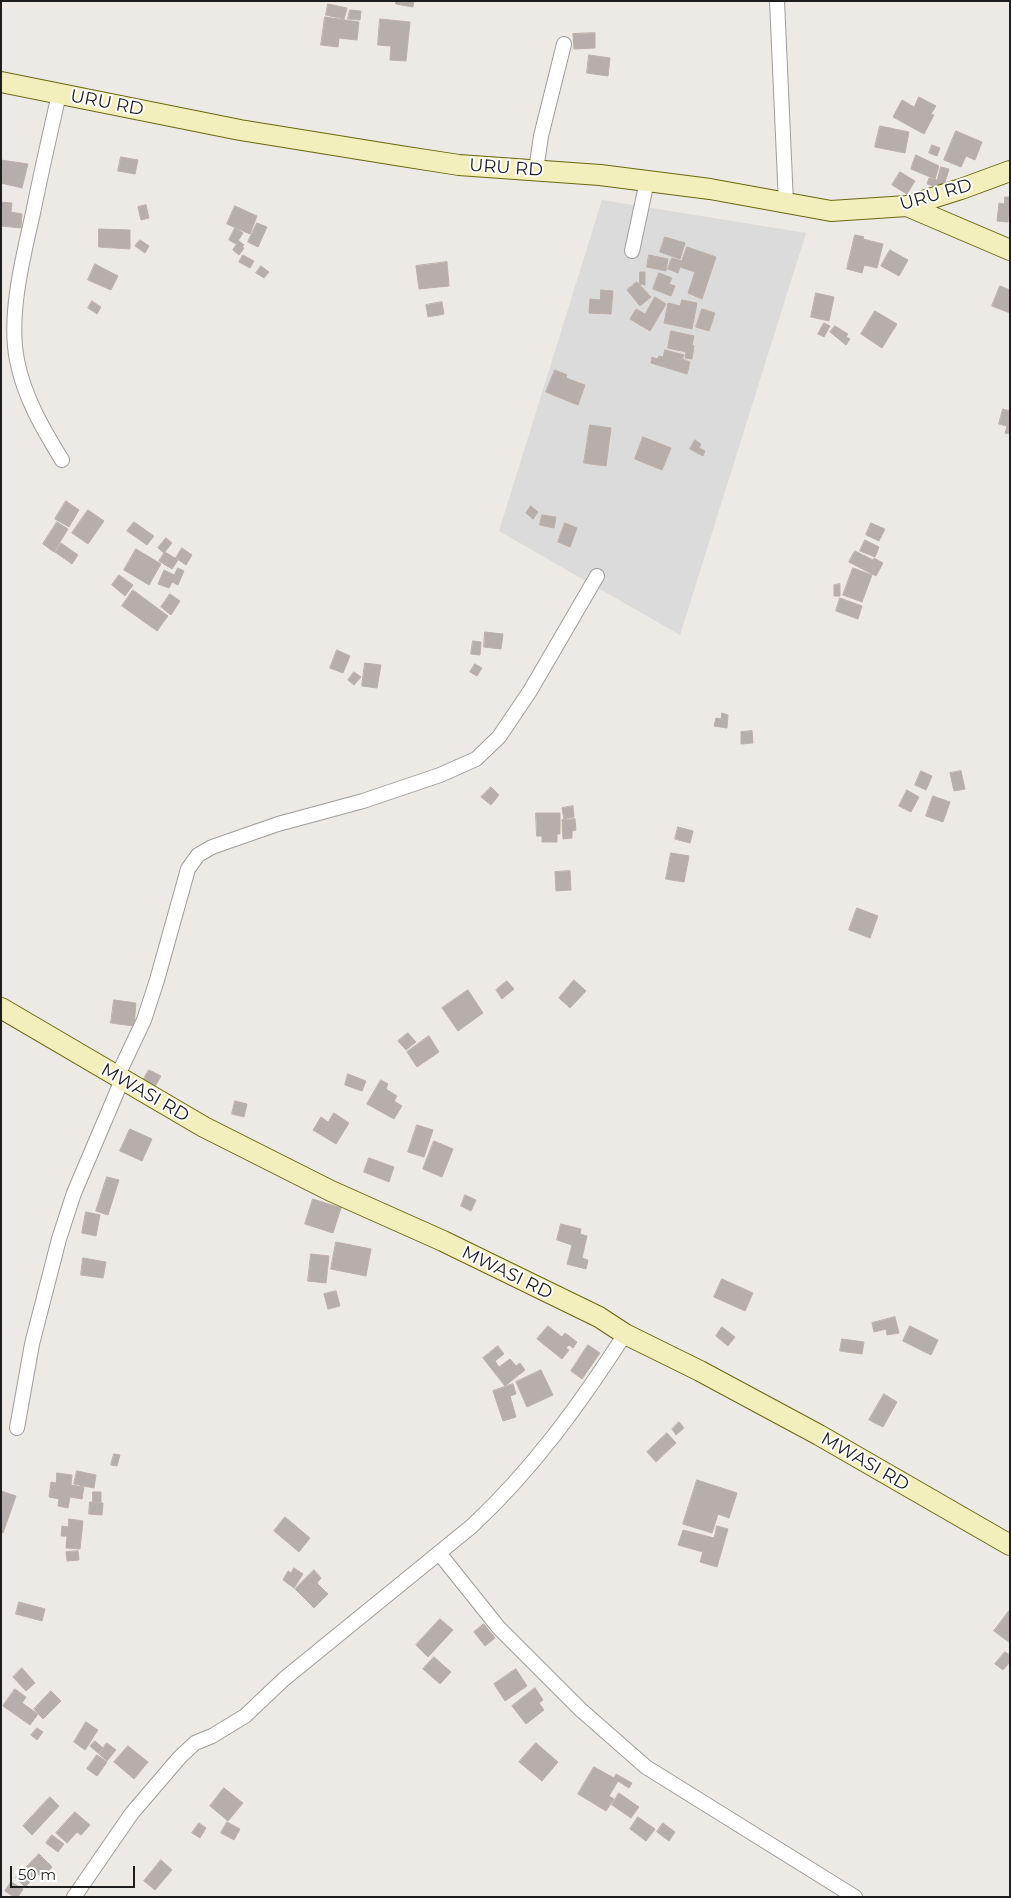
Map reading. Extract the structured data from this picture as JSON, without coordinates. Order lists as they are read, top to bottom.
{
  "streets": {
    "street": ["URU RD", "MWASI RD"]
  },
  "scale_bar": "50 m"
}
